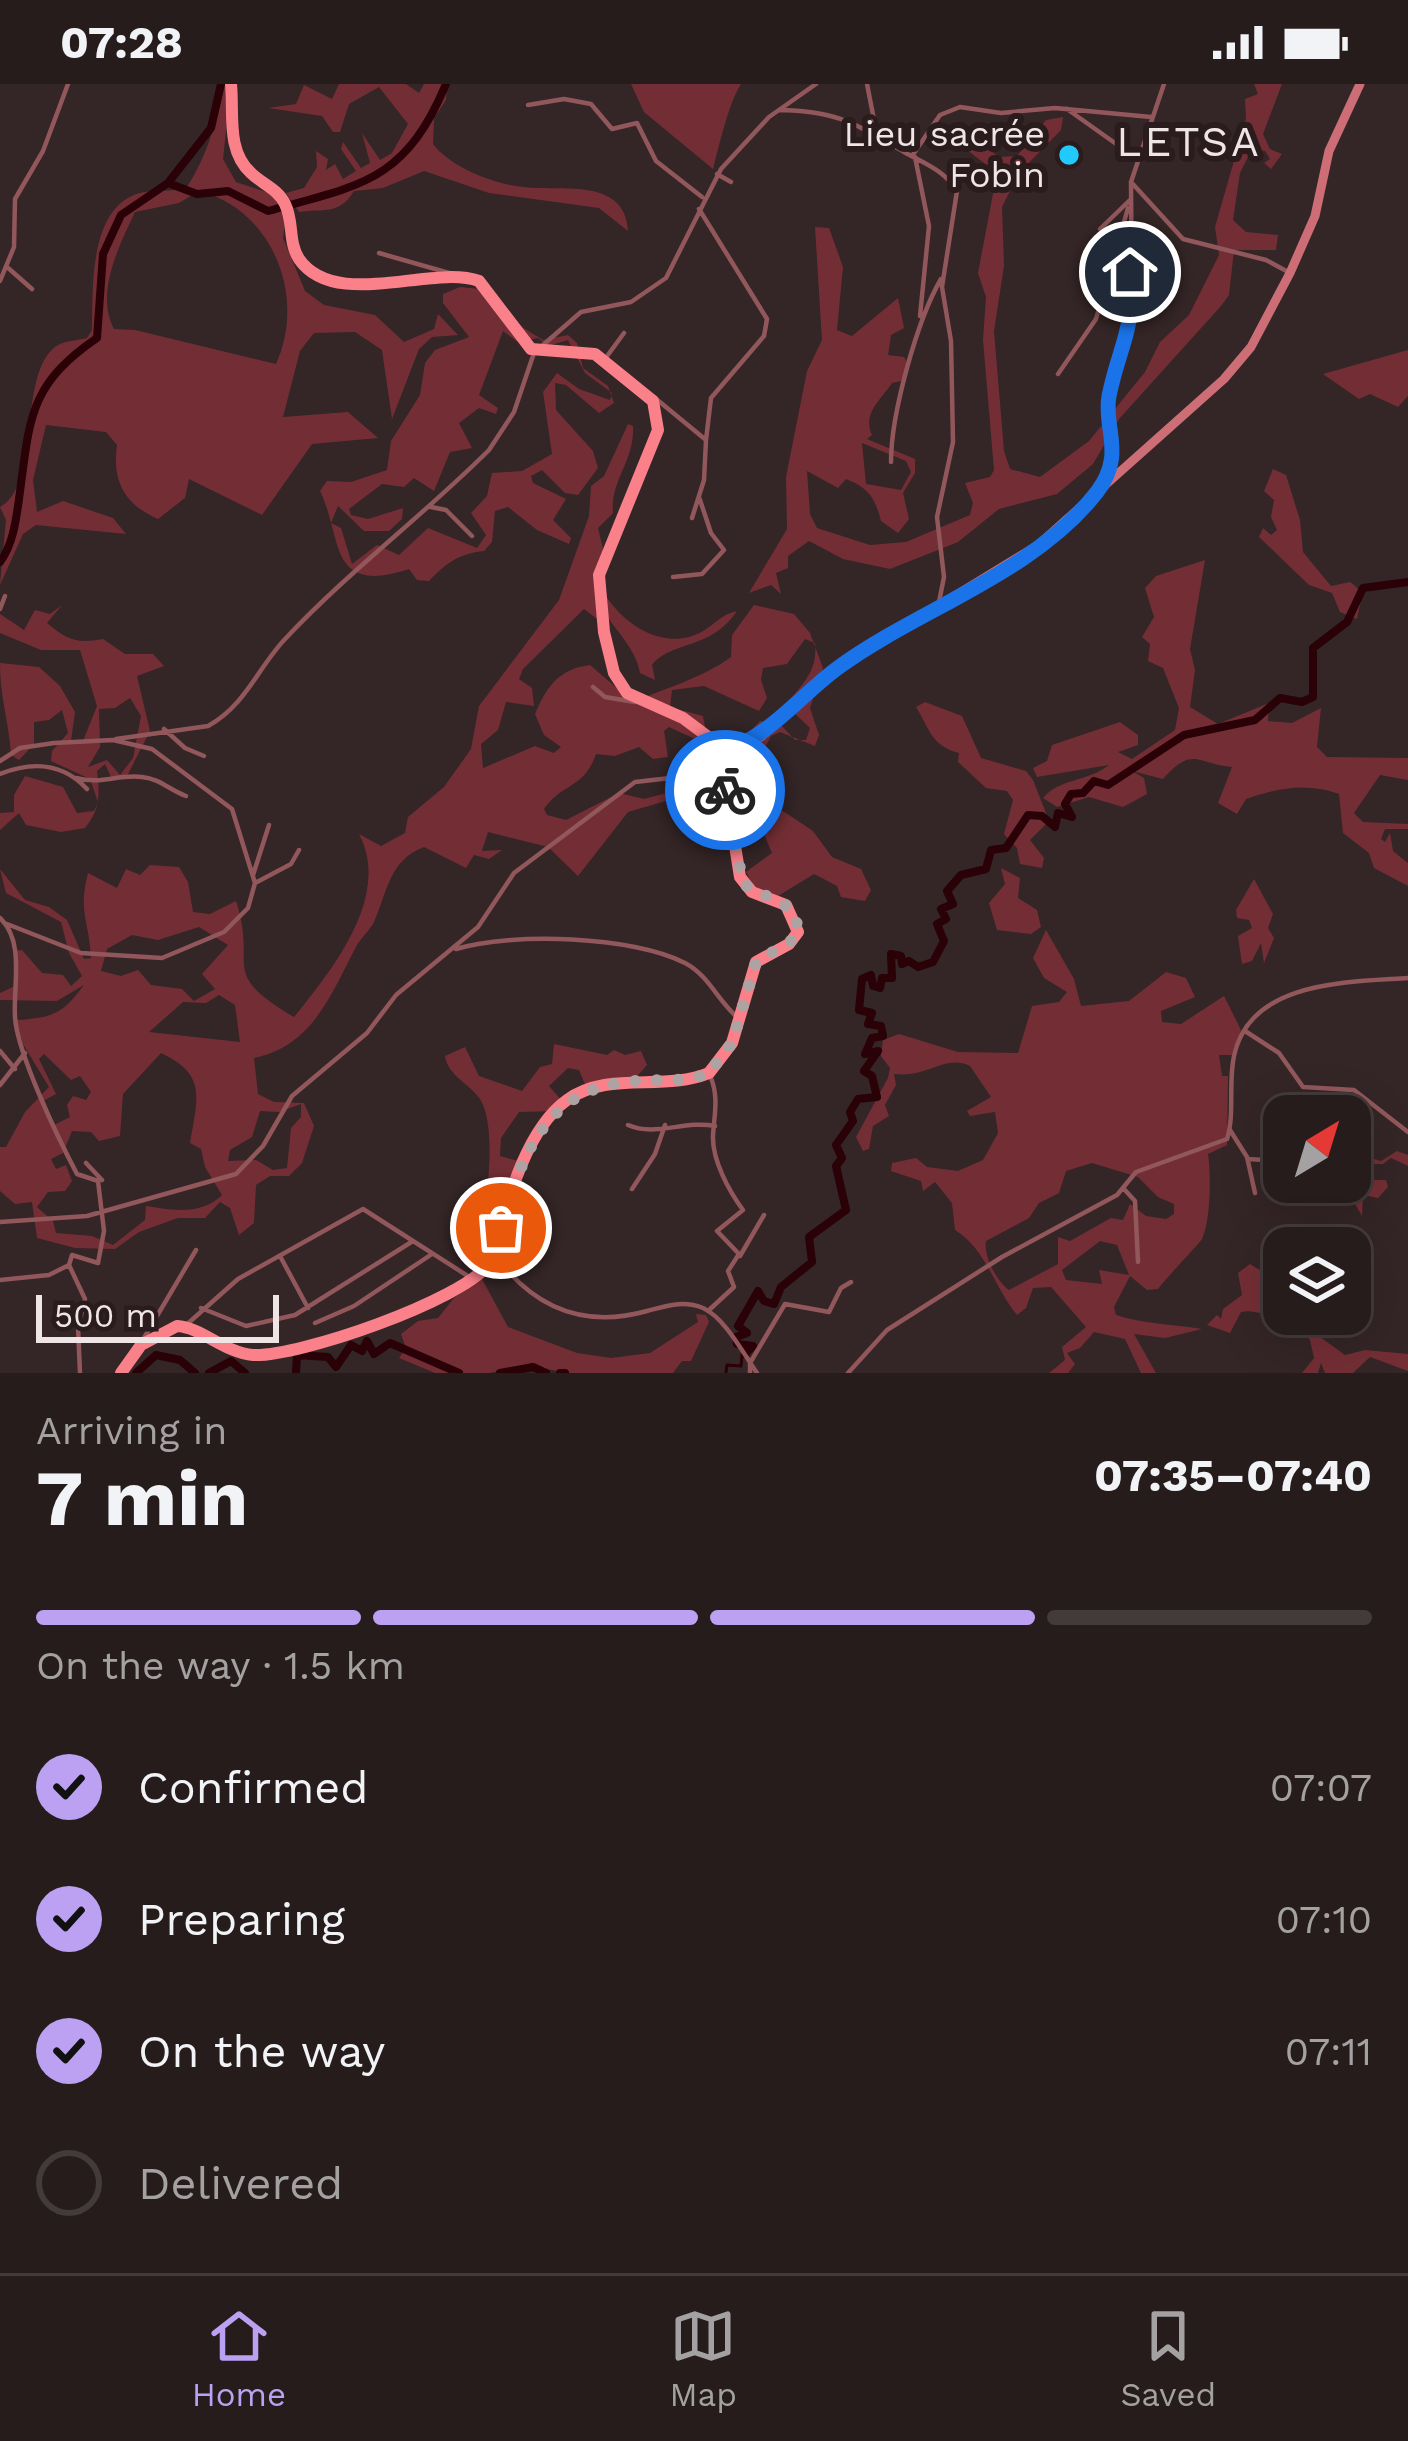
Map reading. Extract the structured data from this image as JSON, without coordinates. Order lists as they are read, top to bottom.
{
  "districts": ["LETSA"],
  "places": ["Lieu sacrée Fobin"],
  "scale_bar": "500 m",
  "north": "top right",
  "page": {
    "status": "07:28",
    "scale": "500 m",
    "heading": ["7 min", "Arriving in", "07:35–07:40"],
    "bar": "On the way · 1.5 km",
    "list": [
      ["Confirmed", "07:07"],
      ["Preparing", "07:10"],
      ["On the way", "07:11"],
      "Delivered"
    ],
    "tabs": ["Home", "Map", "Saved"]
  }
}
